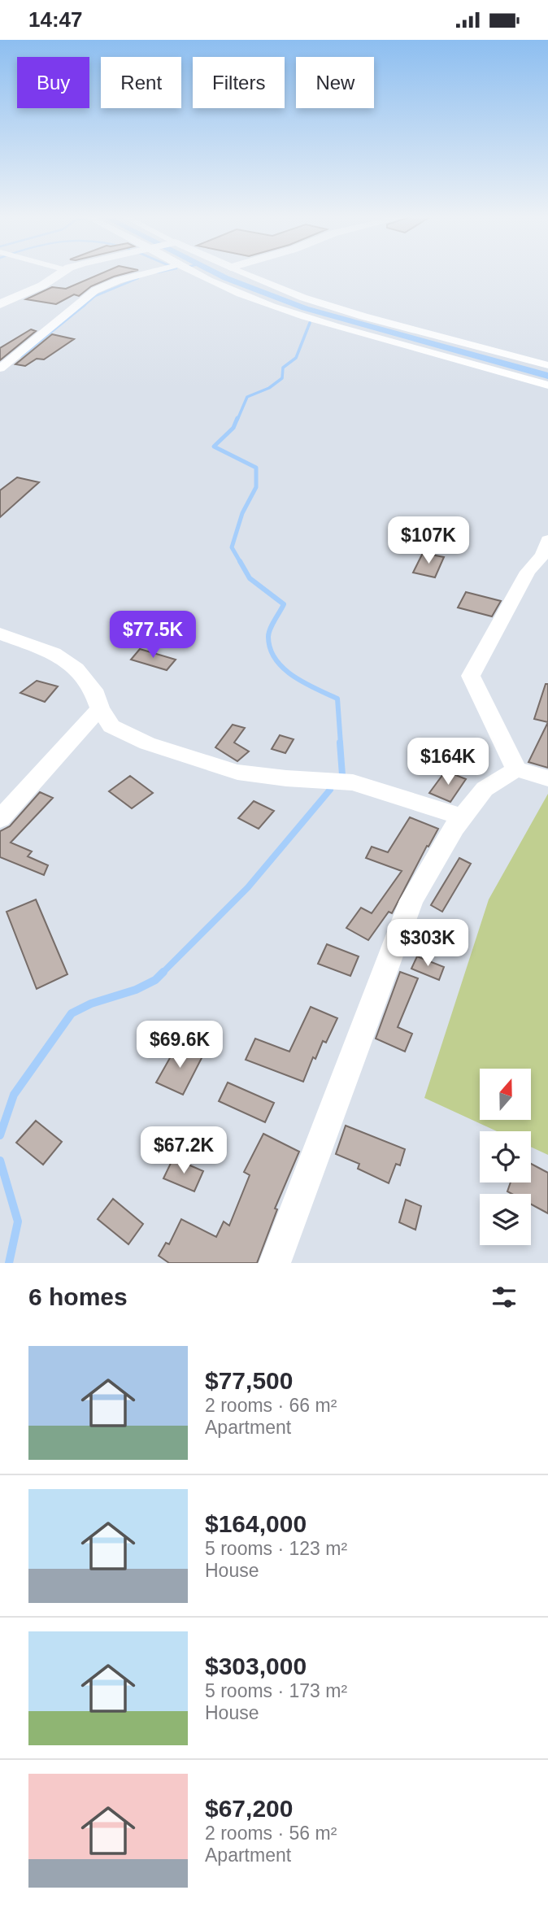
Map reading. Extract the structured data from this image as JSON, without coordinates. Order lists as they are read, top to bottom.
{
  "north": "top",
  "page": {
    "status": "14:47",
    "chip": [
      "Buy",
      "Rent",
      "Filters",
      "New"
    ],
    "price": [
      "$107K",
      "$77.5K",
      "$164K",
      "$303K",
      "$69.6K",
      "$67.2K"
    ],
    "heading": "6 homes",
    "list": [
      {
        "name": "$77,500",
        "note": "2 rooms · 66 m² · Apartment"
      },
      {
        "name": "$164,000",
        "note": "5 rooms · 123 m² · House"
      },
      {
        "name": "$303,000",
        "note": "5 rooms · 173 m² · House"
      },
      {
        "name": "$67,200",
        "note": "2 rooms · 56 m² · Apartment"
      }
    ]
  }
}
